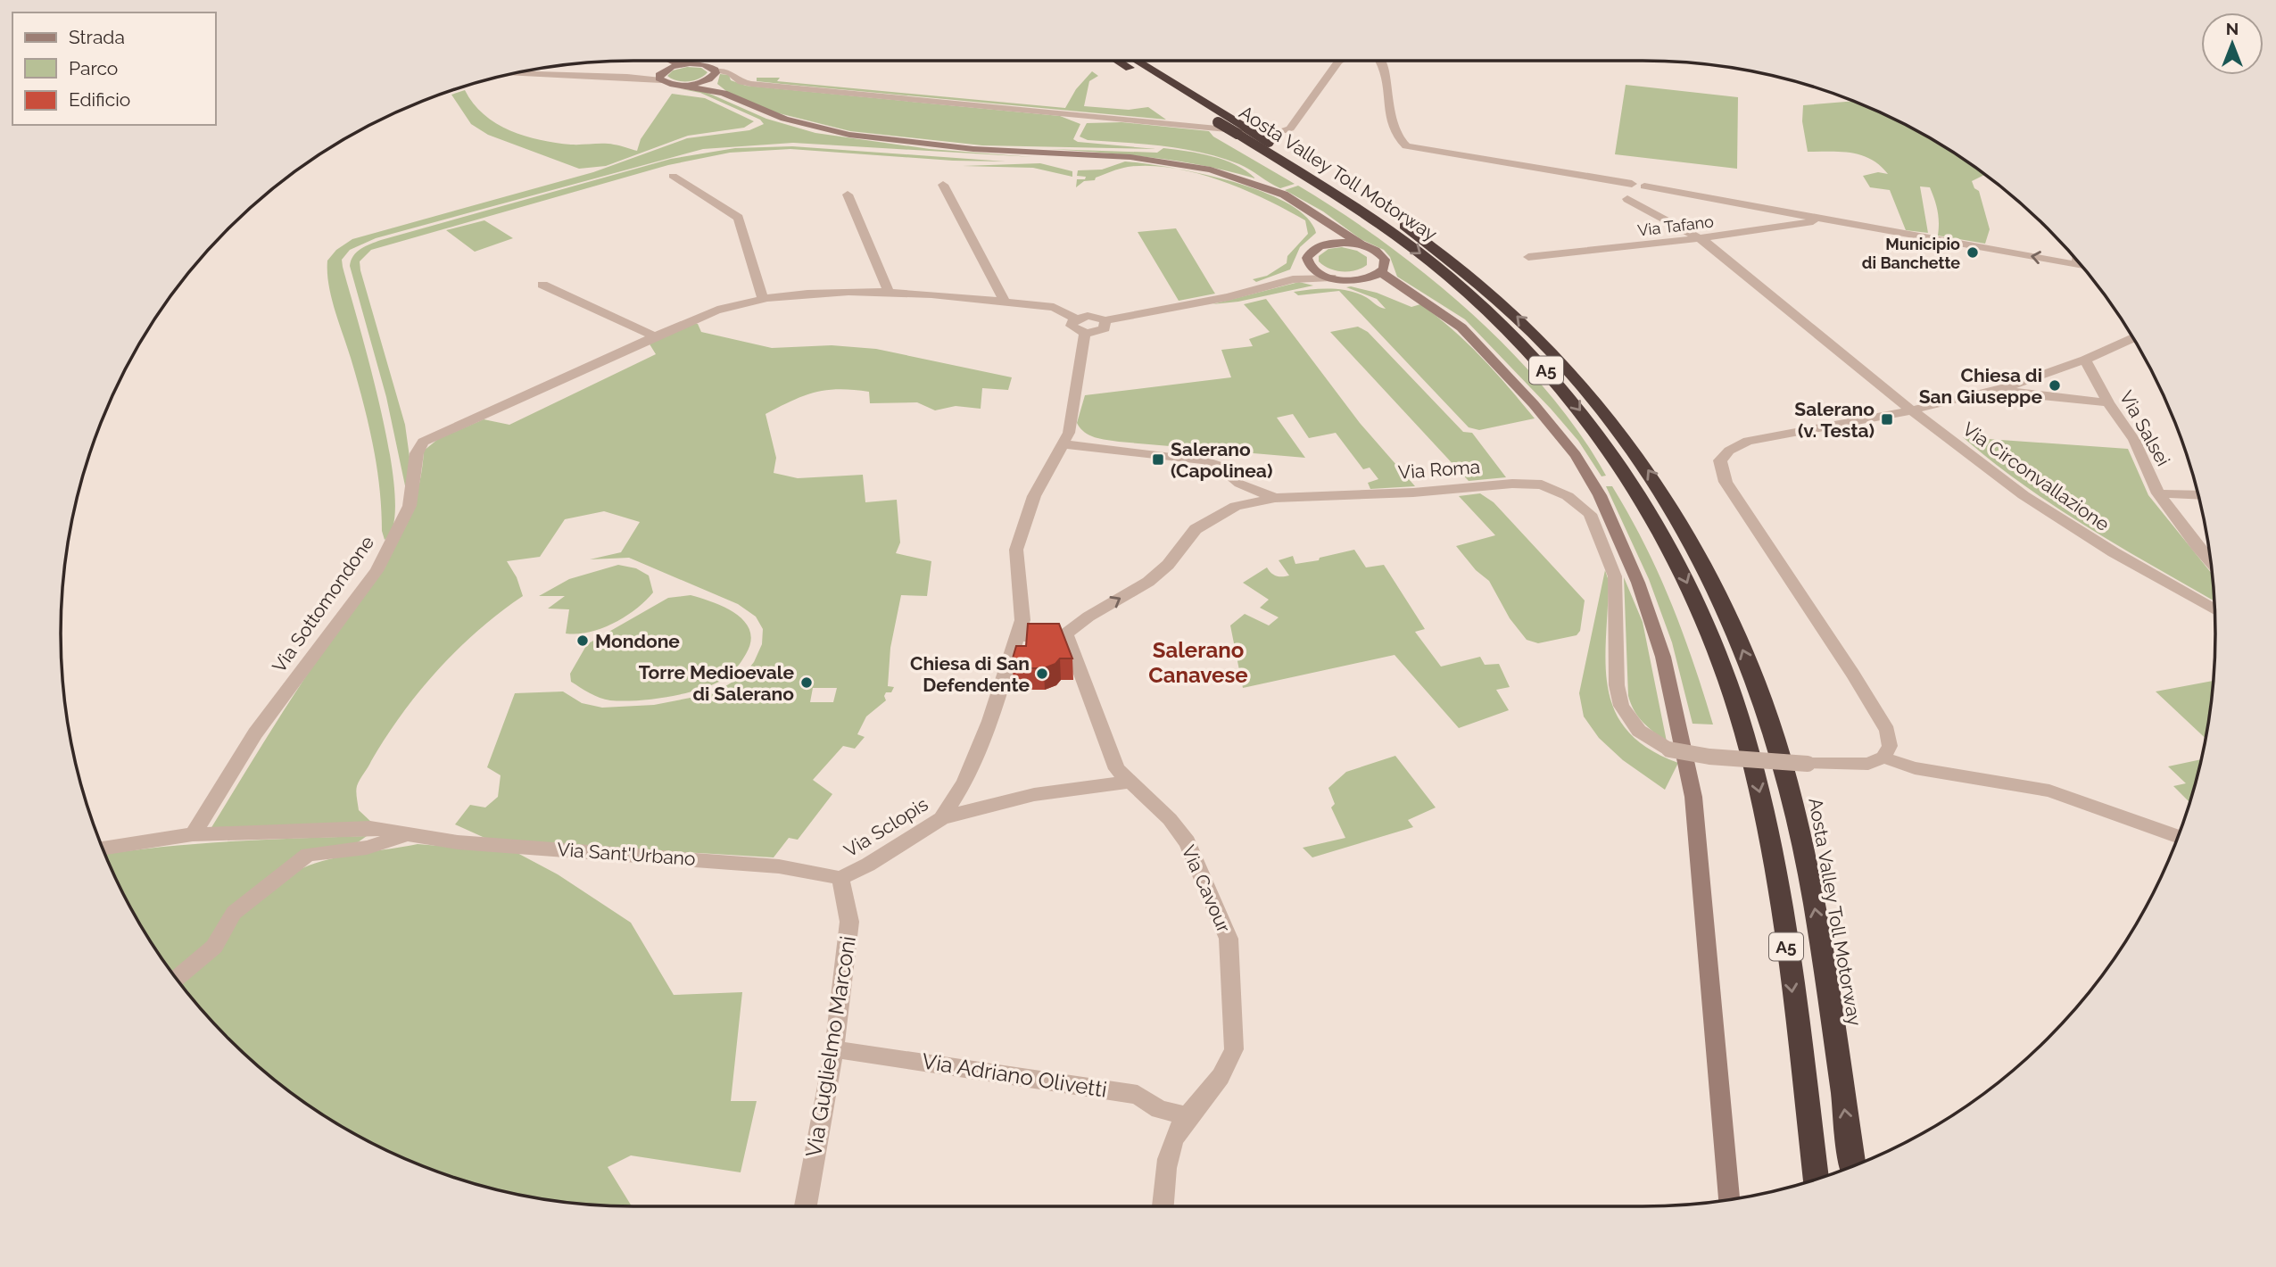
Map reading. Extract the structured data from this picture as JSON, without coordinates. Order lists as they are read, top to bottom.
{
  "streets": {
    "highway": ["Aosta Valley Toll Motorway", "A5"],
    "street": [
      "Via Tafano",
      "Via Salsei",
      "Via Roma",
      "Via Circonvallazione",
      "Via Sottomondone",
      "Via Sclopis",
      "Via Sant'Urbano",
      "Via Cavour",
      "Via Guglielmo Marconi",
      "Via Adriano Olivetti"
    ]
  },
  "crossings": [
    ["Via Tafano", "Via Circonvallazione"],
    ["Via Roma", "Via Cavour"],
    ["Via Sottomondone", "Via Sant'Urbano"],
    ["Via Sclopis", "Via Sant'Urbano"],
    ["Via Sclopis", "Via Guglielmo Marconi"],
    ["Via Sant'Urbano", "Via Guglielmo Marconi"],
    ["Via Cavour", "Via Adriano Olivetti"],
    ["Via Guglielmo Marconi", "Via Adriano Olivetti"]
  ],
  "districts": ["Salerano Canavese"],
  "places": {
    "other": [
      "Municipio di Banchette",
      "Chiesa di San Giuseppe",
      "Mondone",
      "Chiesa di San Defendente",
      "Torre Medioevale di Salerano"
    ],
    "transit": ["Salerano (v. Testa)", "Salerano (Capolinea)"]
  },
  "legend": ["Strada", "Parco", "Edificio"],
  "north": "top"
}
